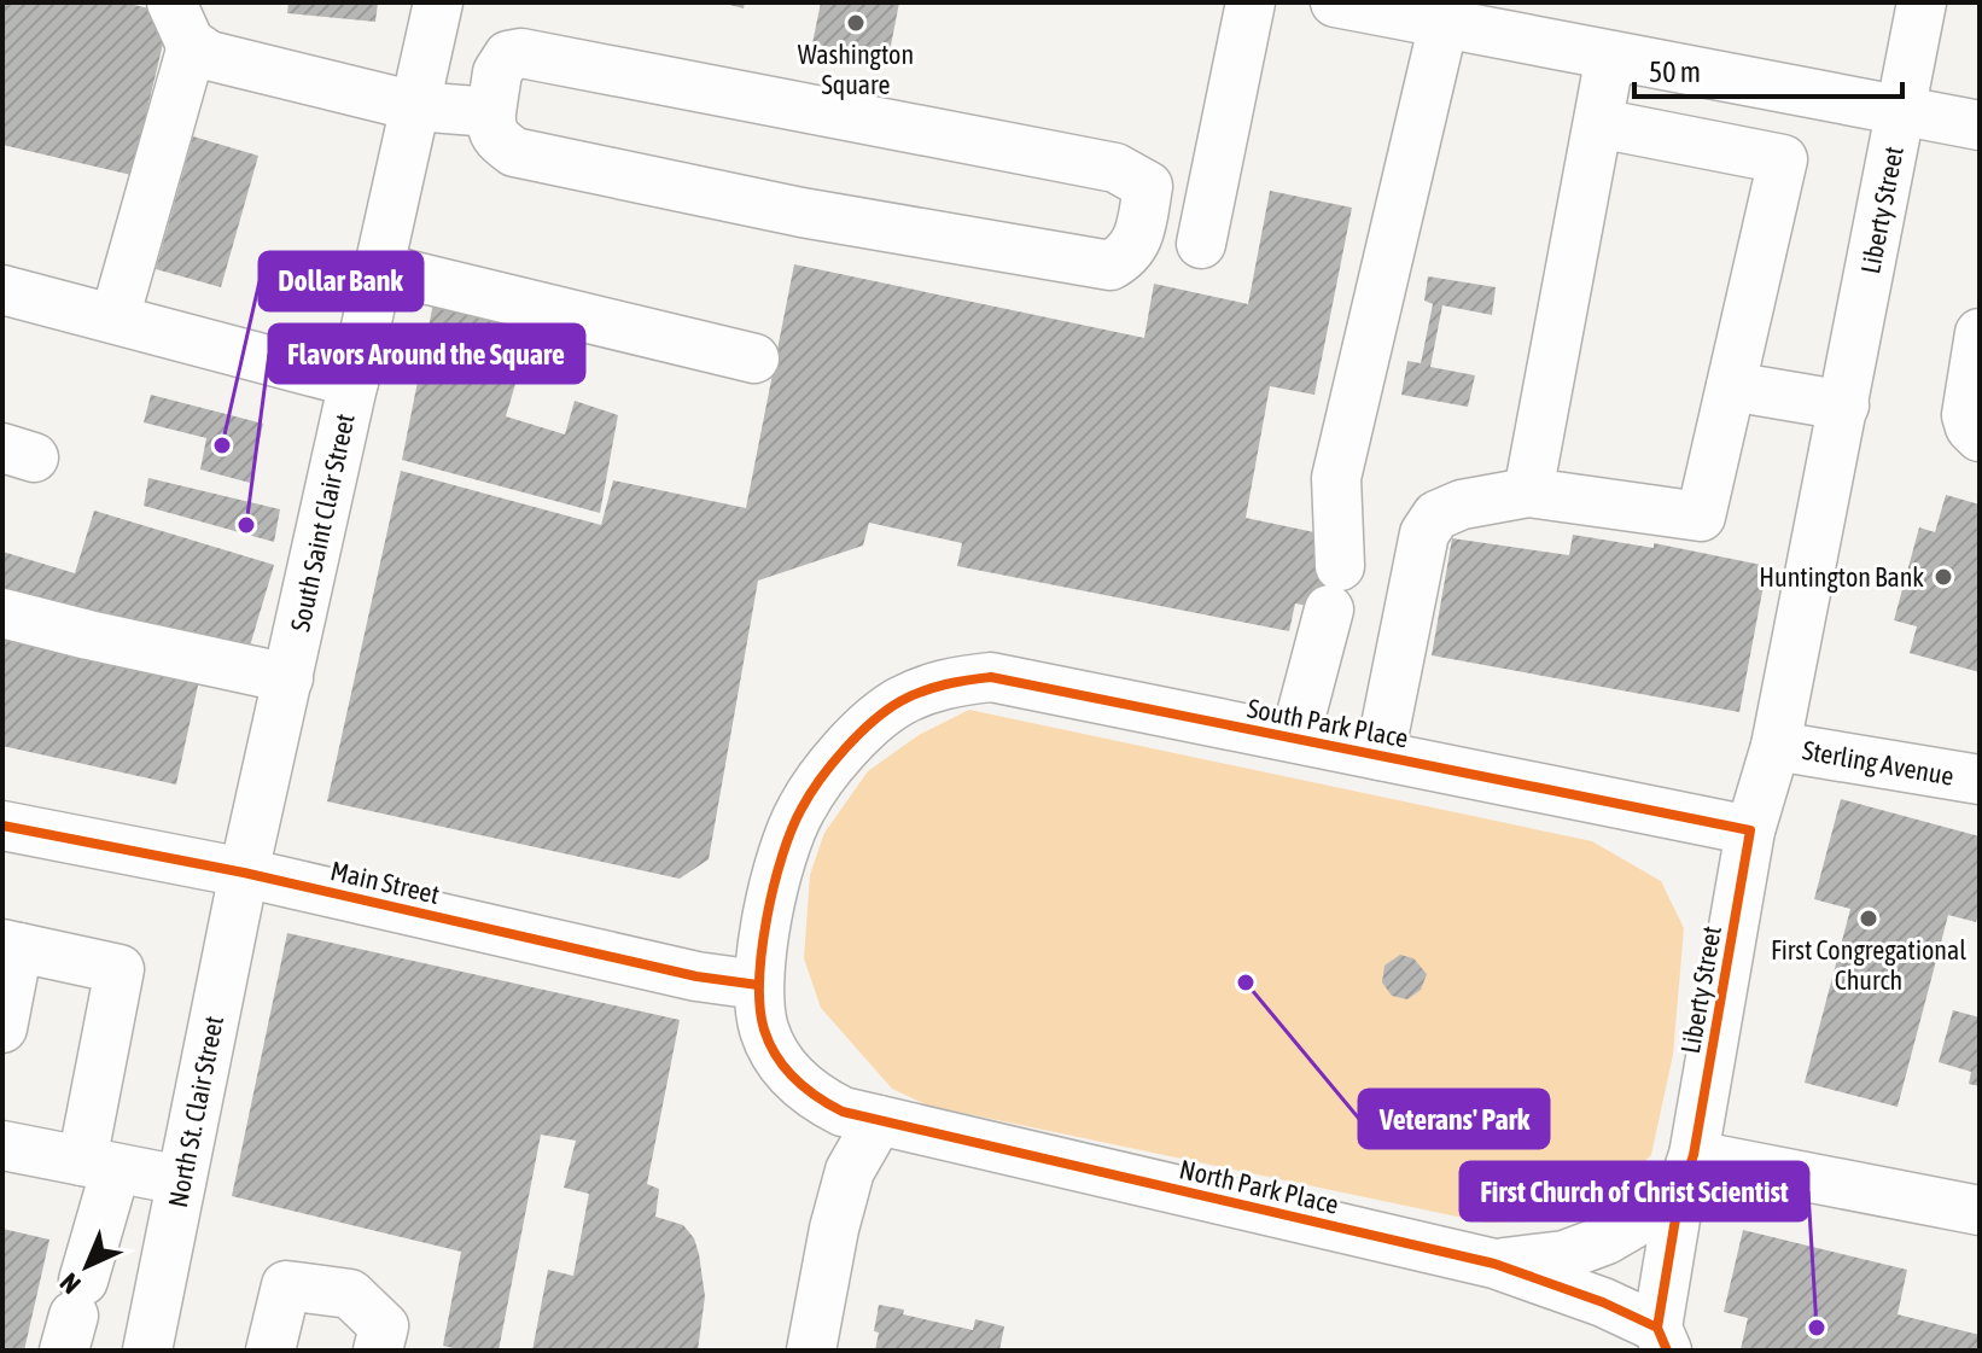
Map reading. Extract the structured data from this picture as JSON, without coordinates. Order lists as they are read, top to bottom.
{
  "streets": {
    "street": [
      "Liberty Street",
      "South Saint Clair Street",
      "South Park Place",
      "Sterling Avenue",
      "Main Street",
      "North St. Clair Street",
      "North Park Place"
    ]
  },
  "crossings": [
    ["Liberty Street", "South Park Place"],
    ["Liberty Street", "Sterling Avenue"],
    ["Liberty Street", "North Park Place"],
    ["South Saint Clair Street", "Main Street"],
    ["South Saint Clair Street", "North St. Clair Street"],
    ["South Park Place", "Main Street"],
    ["South Park Place", "North Park Place"],
    ["Main Street", "North St. Clair Street"],
    ["Main Street", "North Park Place"]
  ],
  "places": [
    "Washington Square",
    "Dollar Bank",
    "Flavors Around the Square",
    "Huntington Bank",
    "First Congregational Church",
    "Veterans' Park",
    "First Church of Christ Scientist"
  ],
  "scale_bar": "50 m",
  "north": "bottom left"
}
